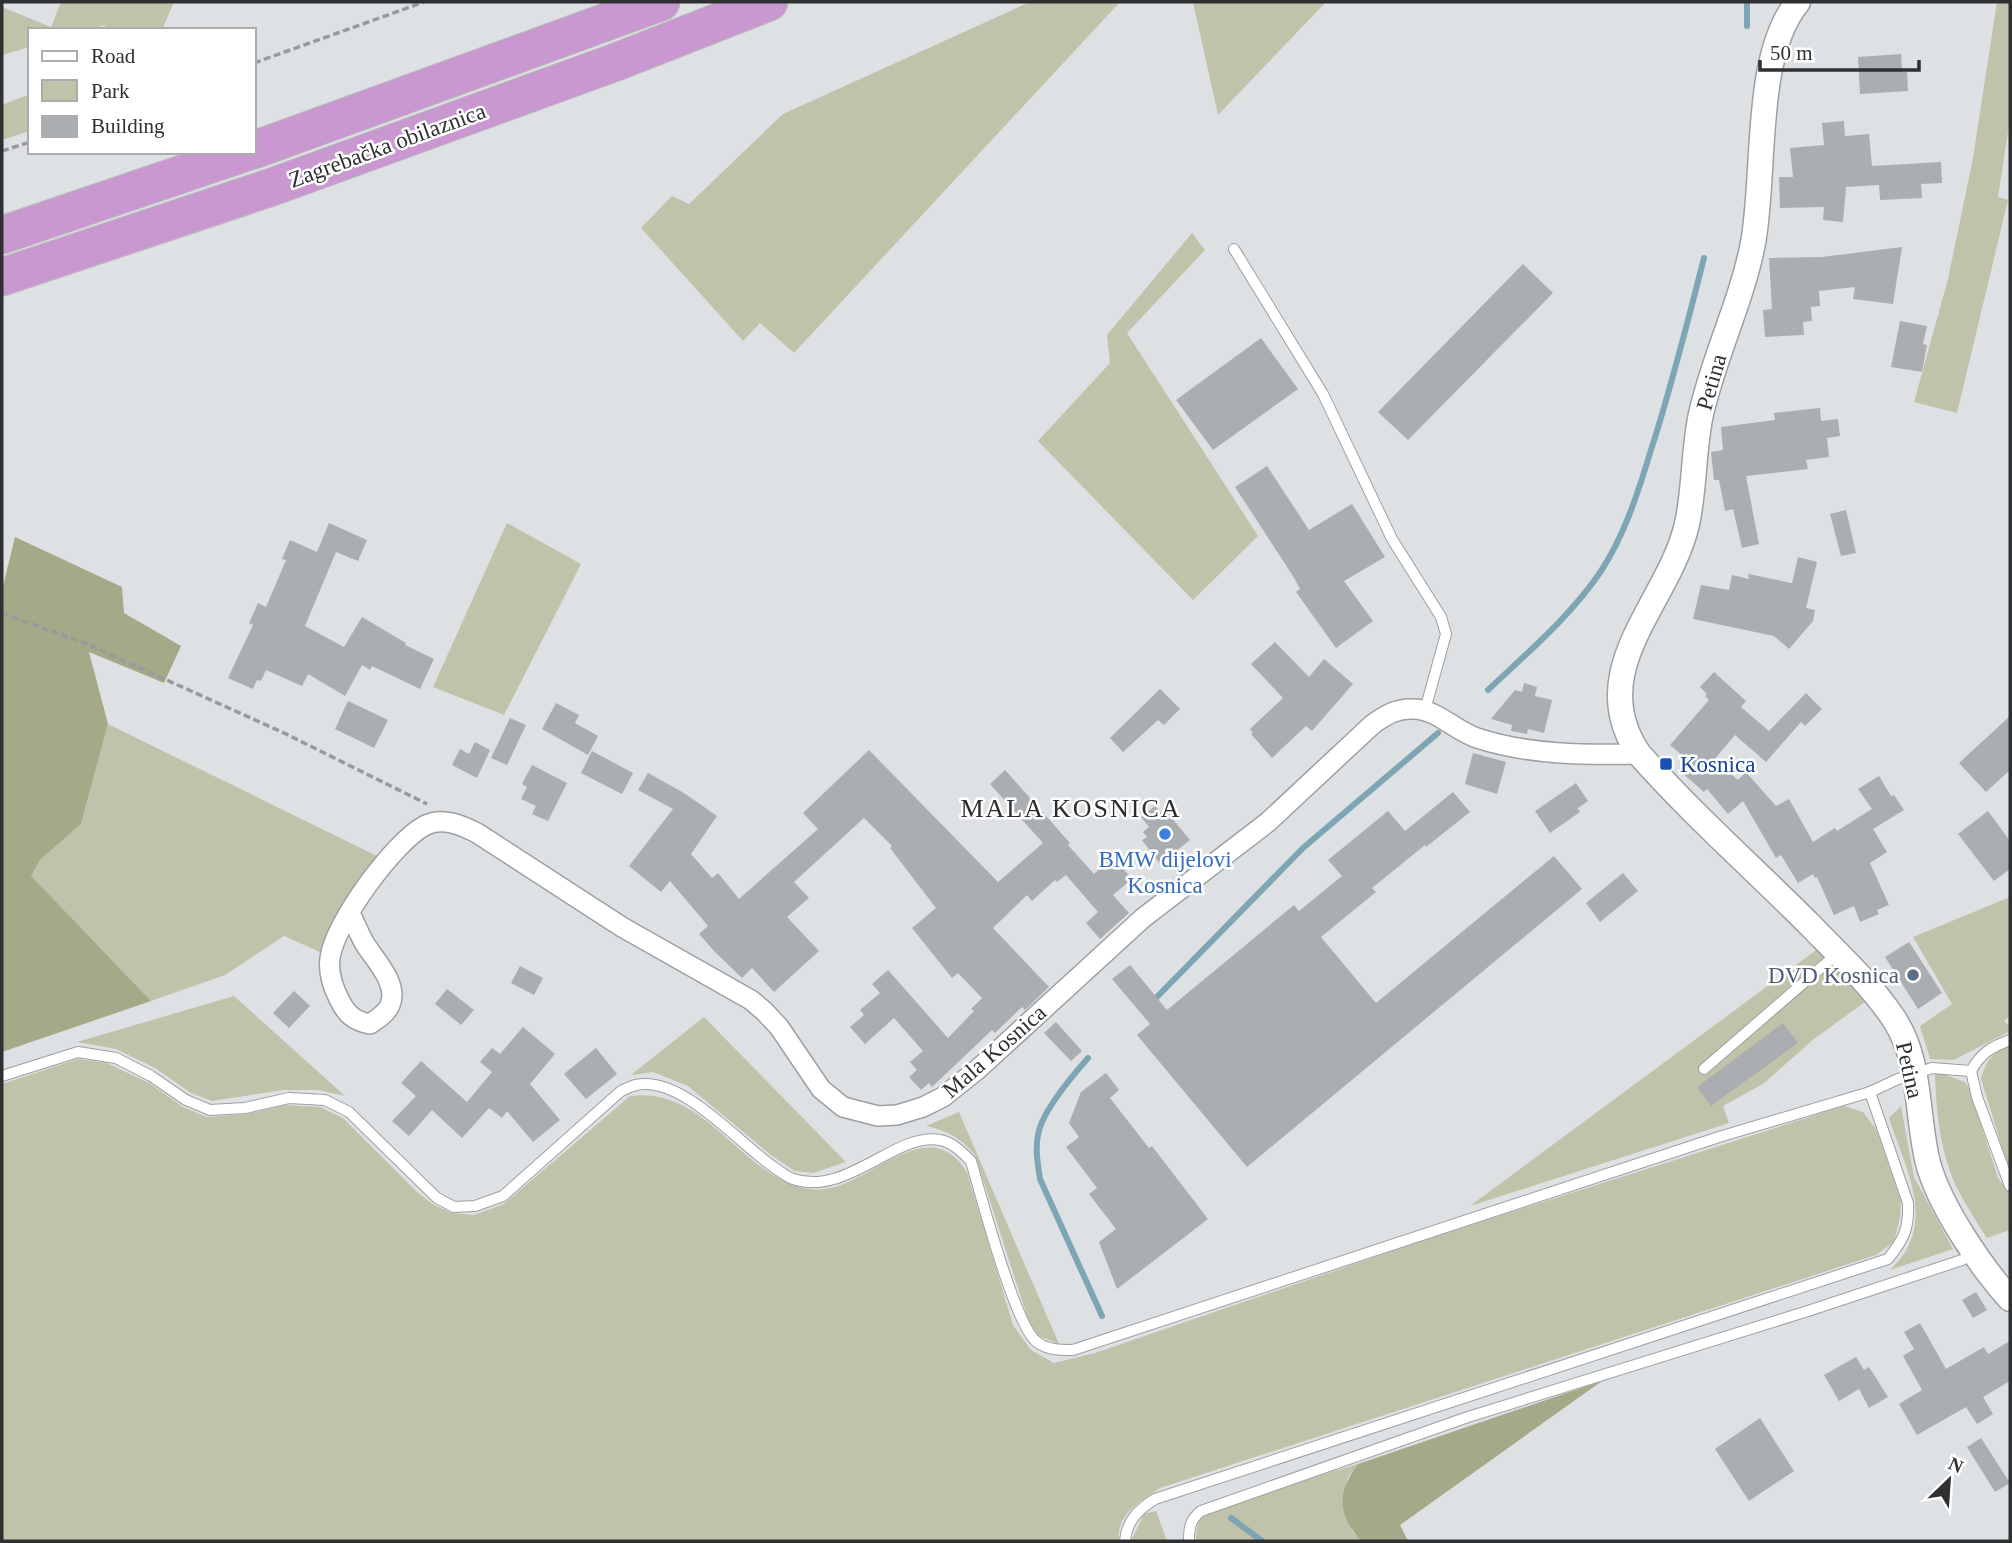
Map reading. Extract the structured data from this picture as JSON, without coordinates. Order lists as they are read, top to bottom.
{
  "streets": {
    "highway": ["Zagrebačka obilaznica"],
    "street": ["Petina", "Mala Kosnica"]
  },
  "districts": ["MALA KOSNICA"],
  "places": {
    "transit": ["Kosnica"],
    "other": ["BMW dijelovi Kosnica", "DVD Kosnica"]
  },
  "legend": ["Road", "Park", "Building"],
  "scale_bar": "50 m",
  "north": "top right"
}
